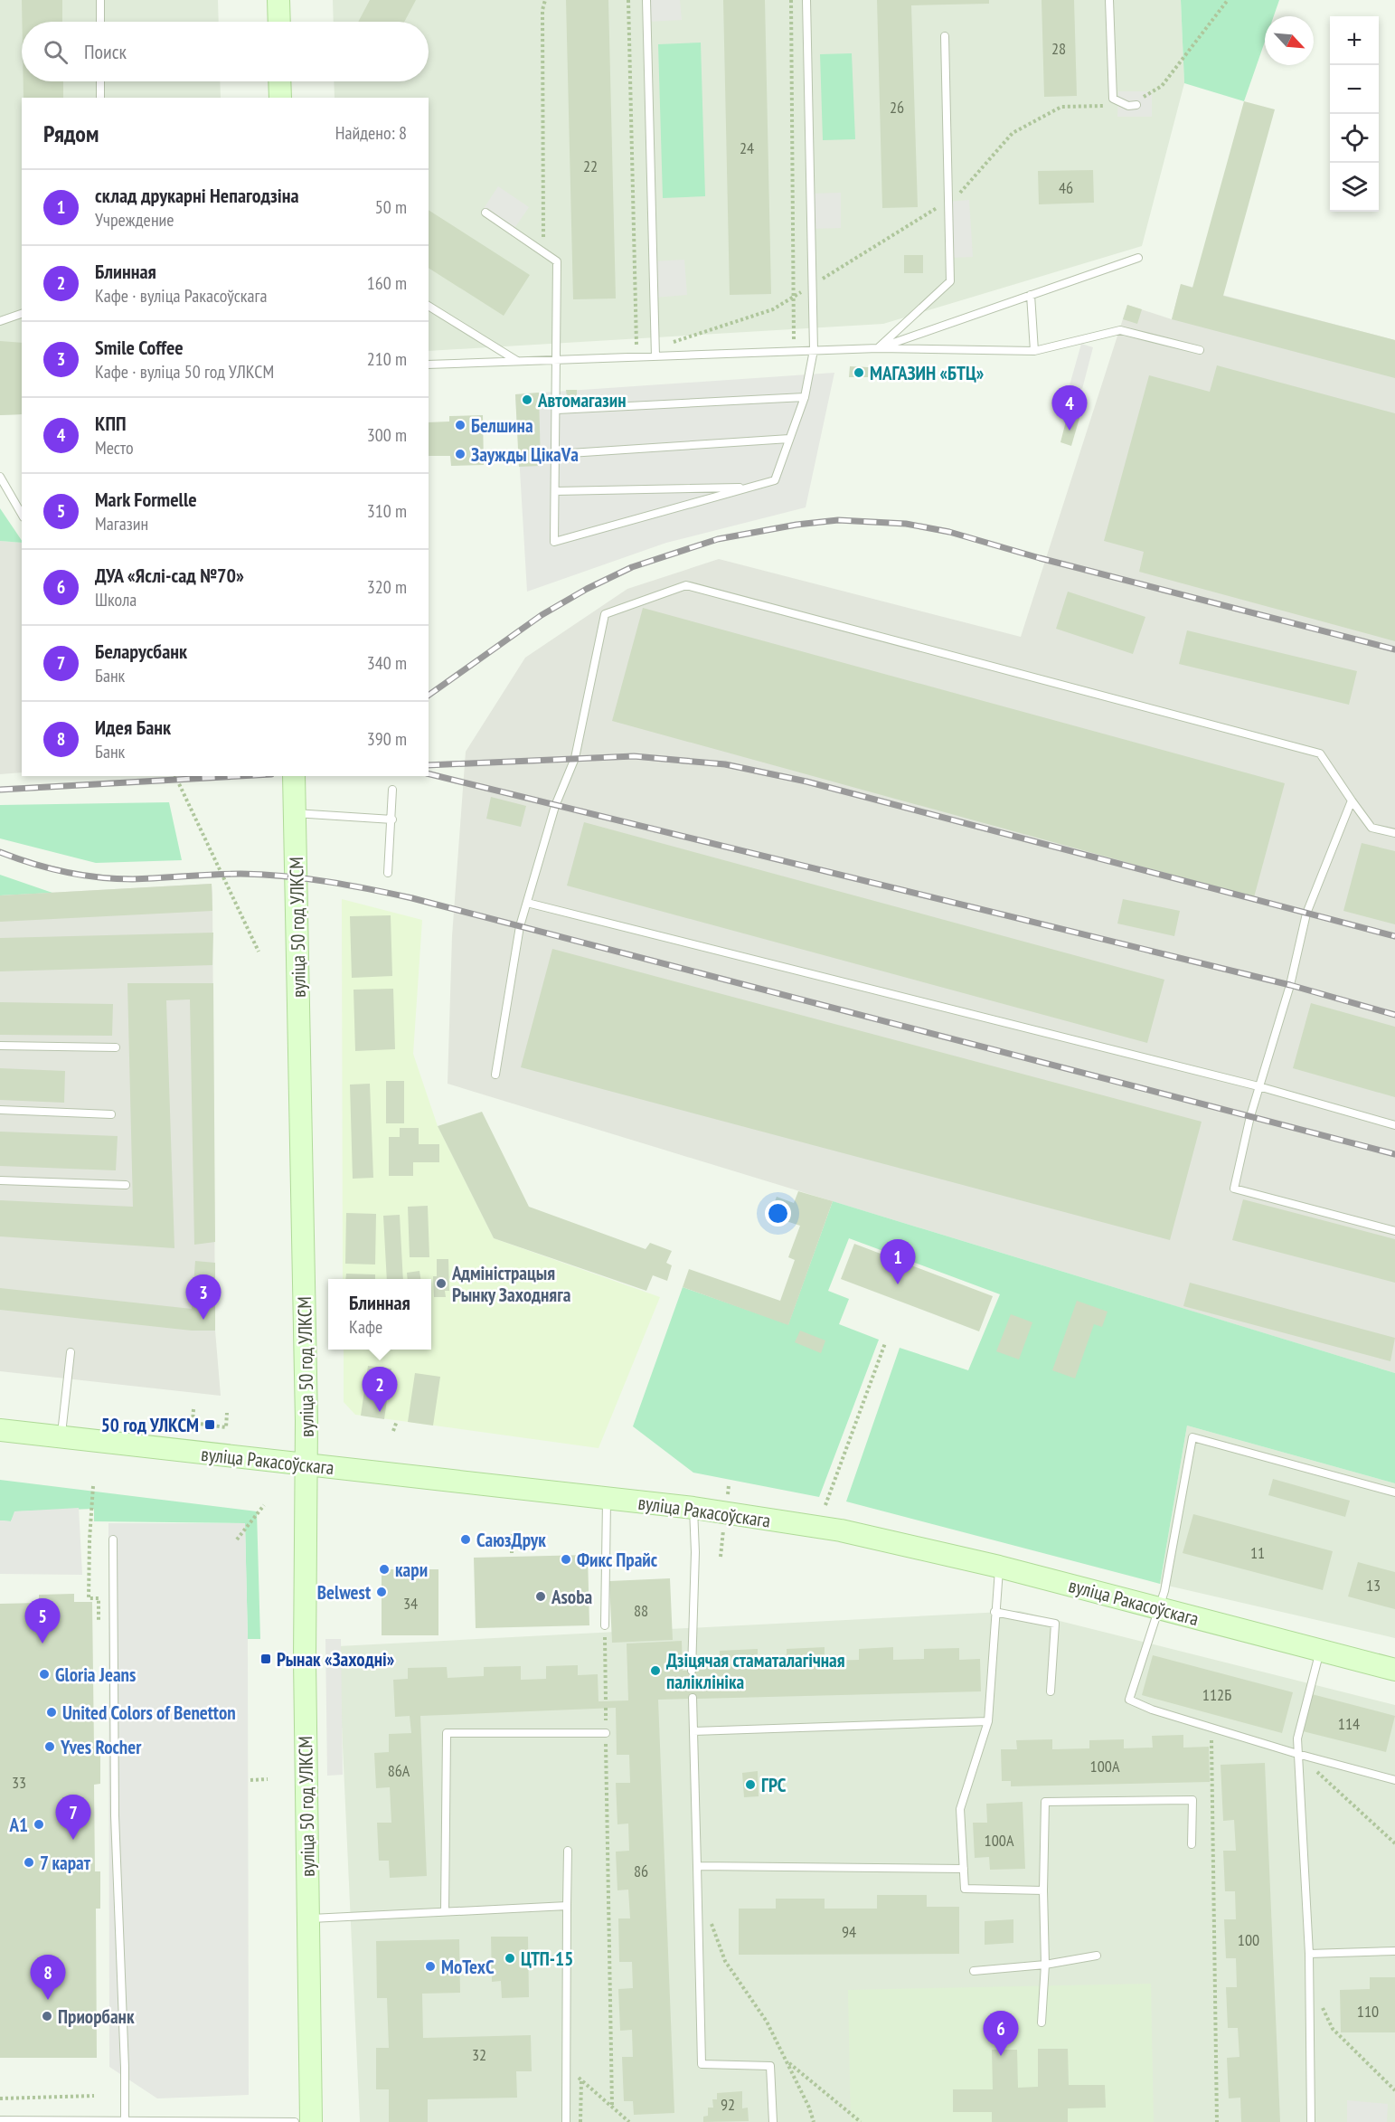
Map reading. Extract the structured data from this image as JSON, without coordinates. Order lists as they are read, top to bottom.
{
  "streets": {
    "main road": ["вуліца 50 год УЛКСМ", "вуліца Ракасоўскага"]
  },
  "crossings": [
    ["вуліца 50 год УЛКСМ", "вуліца Ракасоўскага"]
  ],
  "places": {
    "other": [
      "МАГАЗИН «БТЦ»",
      "Автомагазин",
      "Белшина",
      "Заужды ЦікаVа",
      "Адміністрацыя Рынку Заходняга",
      "СаюзДрук",
      "Фикс Прайс",
      "кари",
      "Belwest",
      "Asoba",
      "Дзіцячая стаматалагічная паліклініка",
      "Gloria Jeans",
      "United Colors of Benetton",
      "Yves Rocher",
      "ГРС",
      "A1",
      "7 карат",
      "ЦТП-15",
      "MoTexC",
      "Приорбанк"
    ],
    "transit": ["50 год УЛКСМ", "Рынак «Заходні»"]
  },
  "house_numbers": [
    "28",
    "26",
    "24",
    "22",
    "46",
    "11",
    "13",
    "34",
    "88",
    "112Б",
    "114",
    "100А",
    "86А",
    "33",
    "100А",
    "86",
    "94",
    "100",
    "110",
    "32",
    "92"
  ],
  "north": "bottom right",
  "page": {
    "map_buttons": ["+", "−"],
    "search": "Поиск",
    "heading": ["Рядом", "Найдено: 8"],
    "list": [
      {
        "mark": "1",
        "name": "склад друкарні Непагодзіна",
        "note": "Учреждение",
        "value": "50 m"
      },
      {
        "mark": "2",
        "name": "Блинная",
        "note": "Кафе · вуліца Ракасоўскага",
        "value": "160 m"
      },
      {
        "mark": "3",
        "name": "Smile Coffee",
        "note": "Кафе · вуліца 50 год УЛКСМ",
        "value": "210 m"
      },
      {
        "mark": "4",
        "name": "КПП",
        "note": "Место",
        "value": "300 m"
      },
      {
        "mark": "5",
        "name": "Mark Formelle",
        "note": "Магазин",
        "value": "310 m"
      },
      {
        "mark": "6",
        "name": "ДУА «Яслі-сад №70»",
        "note": "Школа",
        "value": "320 m"
      },
      {
        "mark": "7",
        "name": "Беларусбанк",
        "note": "Банк",
        "value": "340 m"
      },
      {
        "mark": "8",
        "name": "Идея Банк",
        "note": "Банк",
        "value": "390 m"
      }
    ],
    "pins": [
      "4",
      "1",
      "3",
      "2",
      "5",
      "7",
      "8",
      "6"
    ],
    "popup": ["Блинная", "Кафе"]
  }
}
